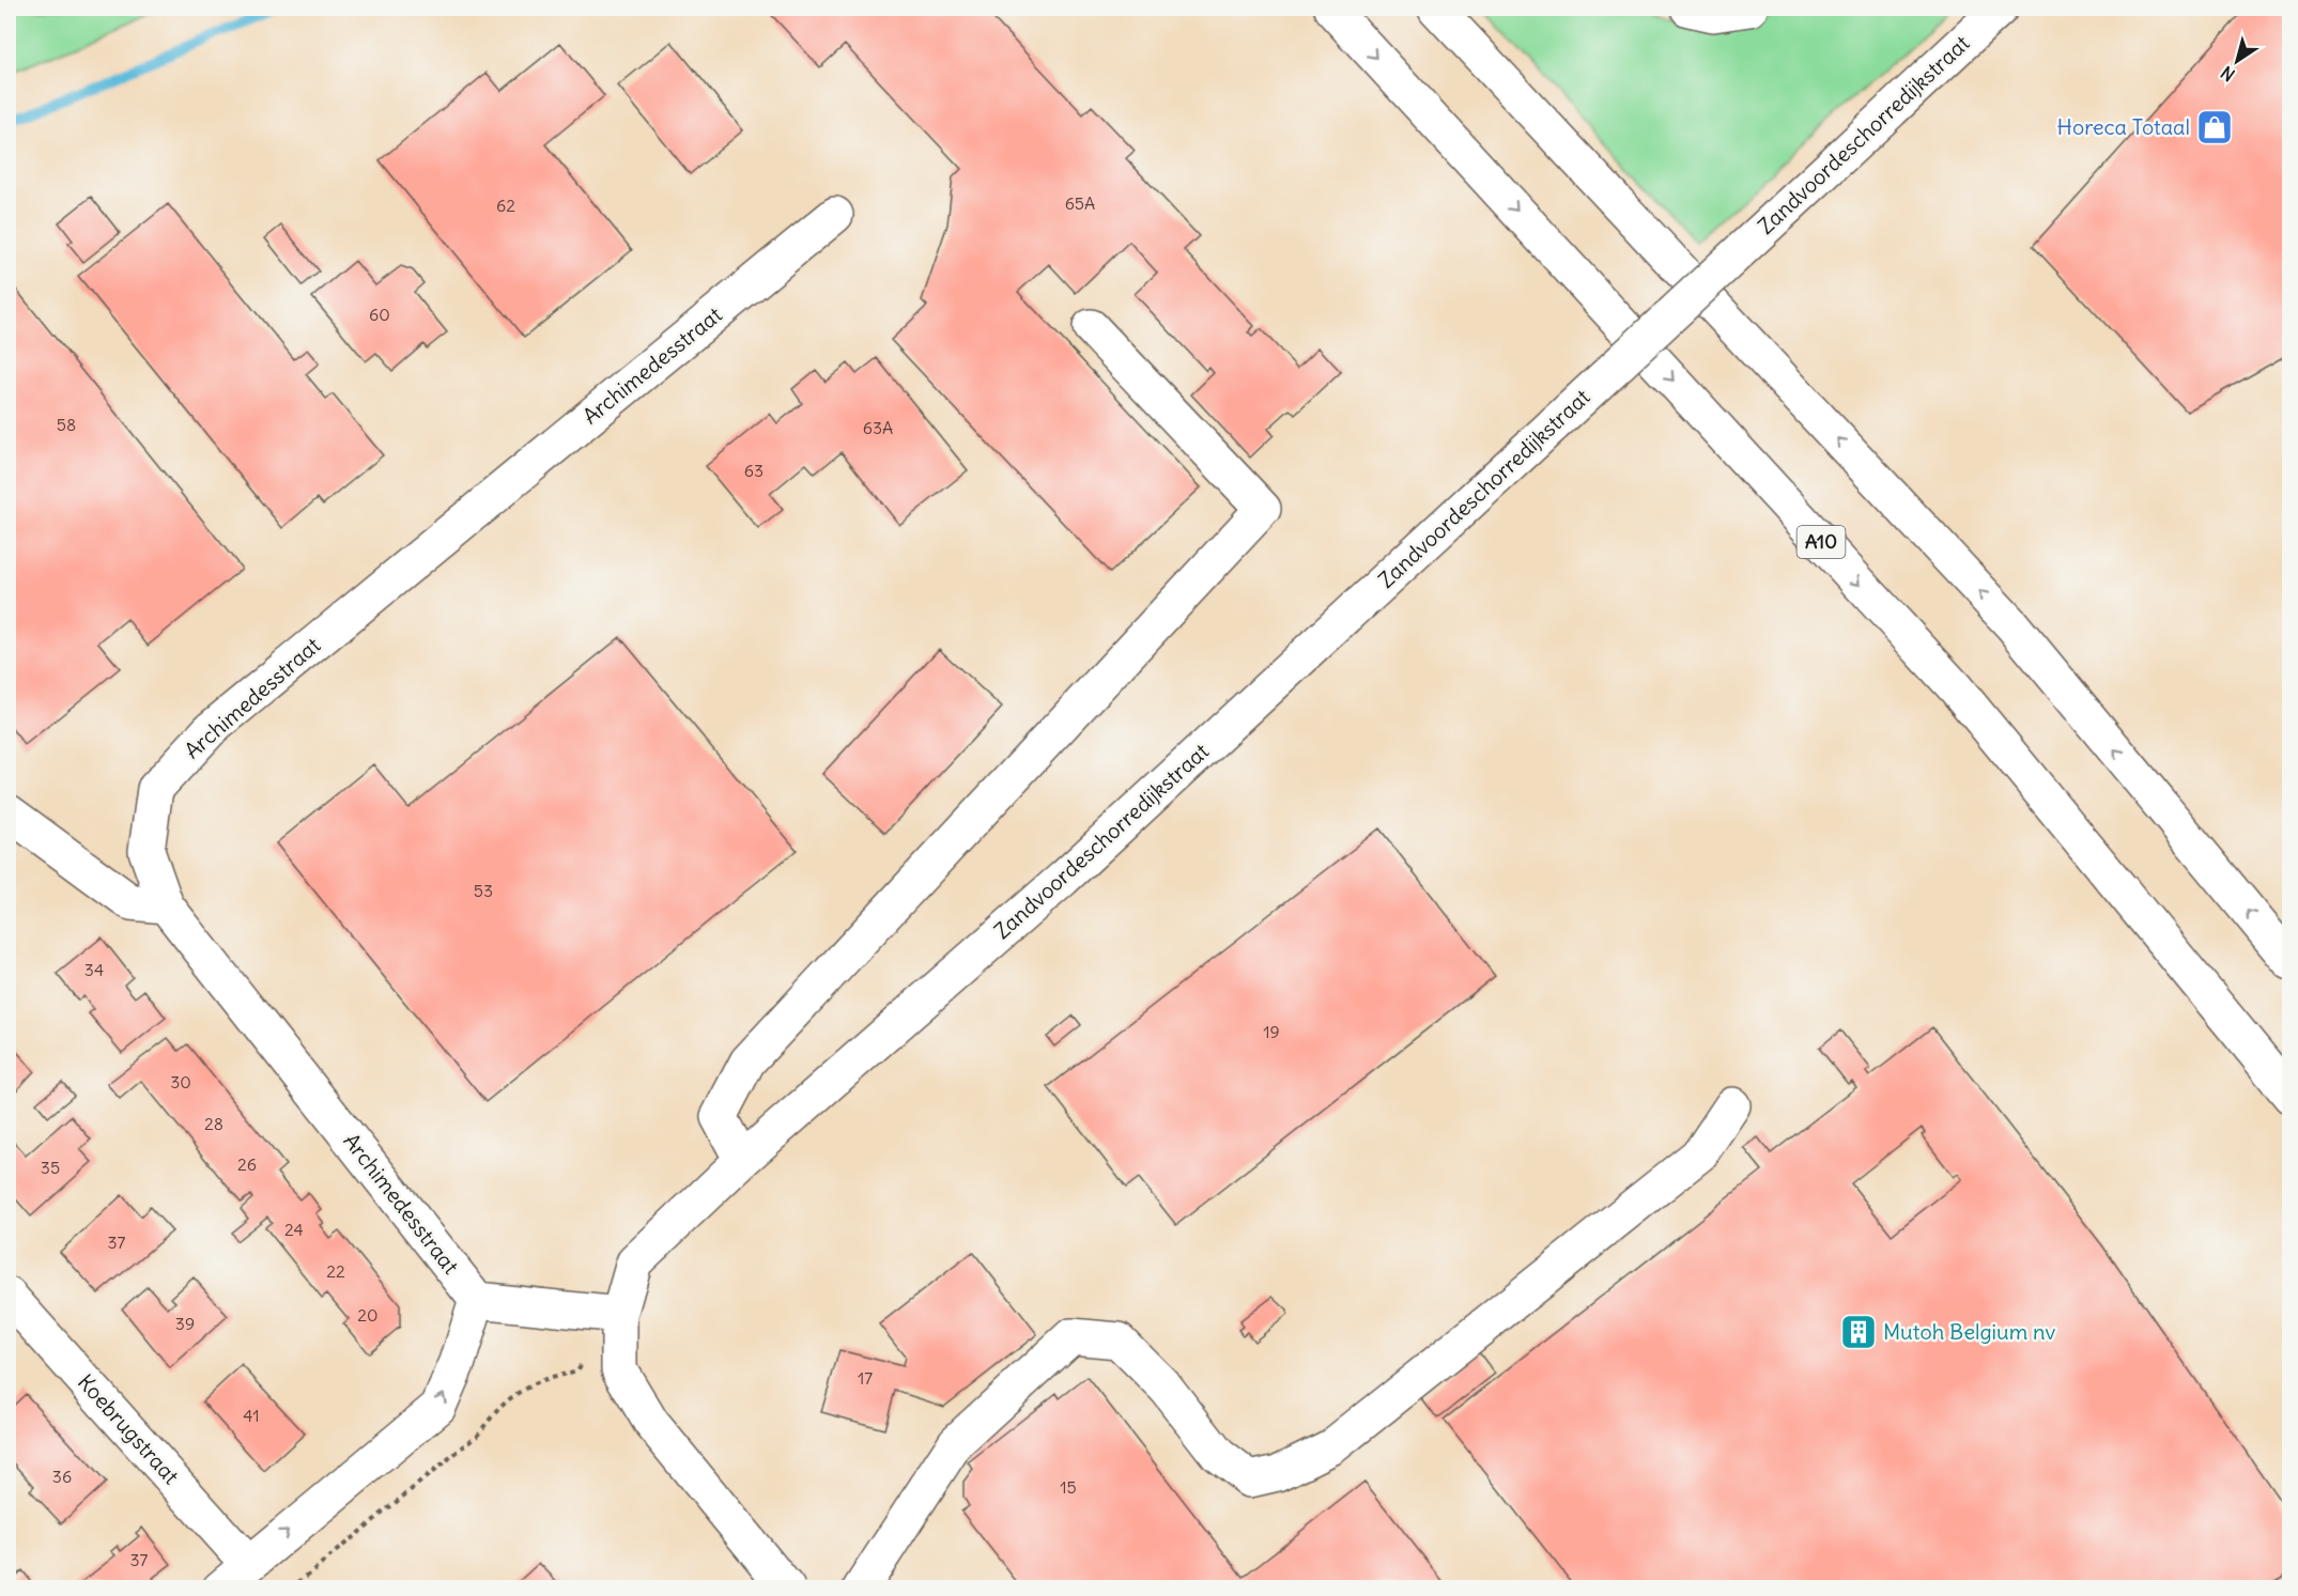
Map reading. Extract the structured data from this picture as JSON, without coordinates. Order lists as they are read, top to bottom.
{
  "streets": {
    "main road": [
      "Zandvoordeschorredijkstraat",
      "Archimedesstraat",
      "A10",
      "Koebrugstraat"
    ]
  },
  "places": {
    "shop": ["Horeca Totaal"],
    "building": ["Mutoh Belgium nv"]
  },
  "house_numbers": [
    "65A",
    "62",
    "60",
    "58",
    "63A",
    "63",
    "53",
    "34",
    "19",
    "30",
    "28",
    "26",
    "35",
    "24",
    "37",
    "22",
    "20",
    "39",
    "17",
    "41",
    "36",
    "15",
    "37"
  ],
  "north": "bottom left"
}
